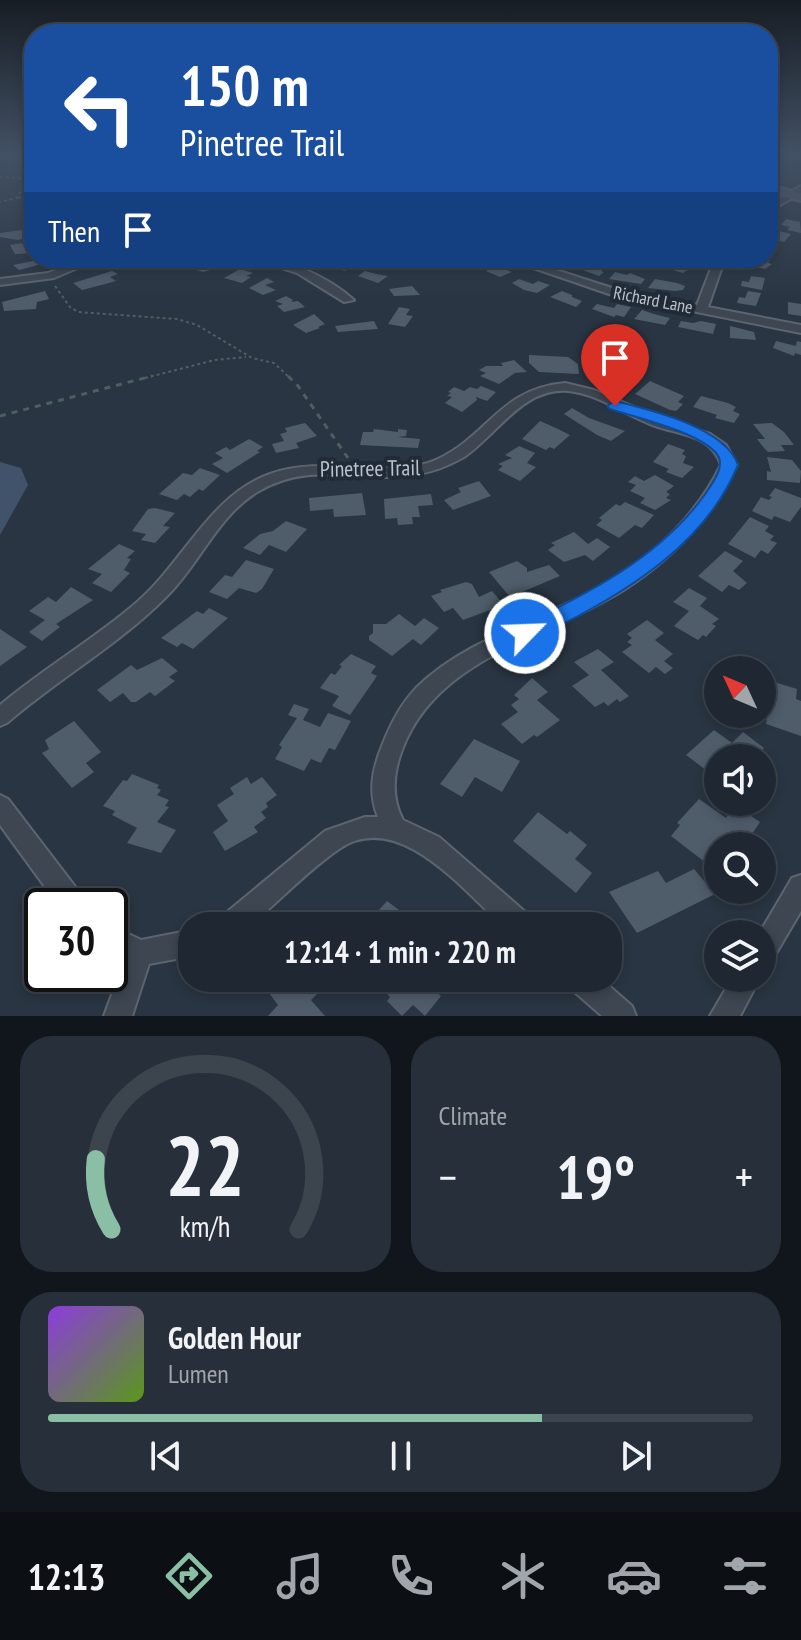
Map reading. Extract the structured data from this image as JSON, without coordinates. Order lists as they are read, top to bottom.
{
  "streets": {
    "street": ["Richard Lane", "Pinetree Trail"]
  },
  "north": "top left",
  "page": {
    "turn": ["150 m", "Pinetree Trail"],
    "then": "Then",
    "limit": "30",
    "trip": "12:14 · 1 min · 220 m",
    "tile": "Climate",
    "heat": ["−", "19°", "+"],
    "song": ["Golden Hour", "Lumen"],
    "tabs": "12:13",
    "gauge": ["22", "km/h"]
  }
}
